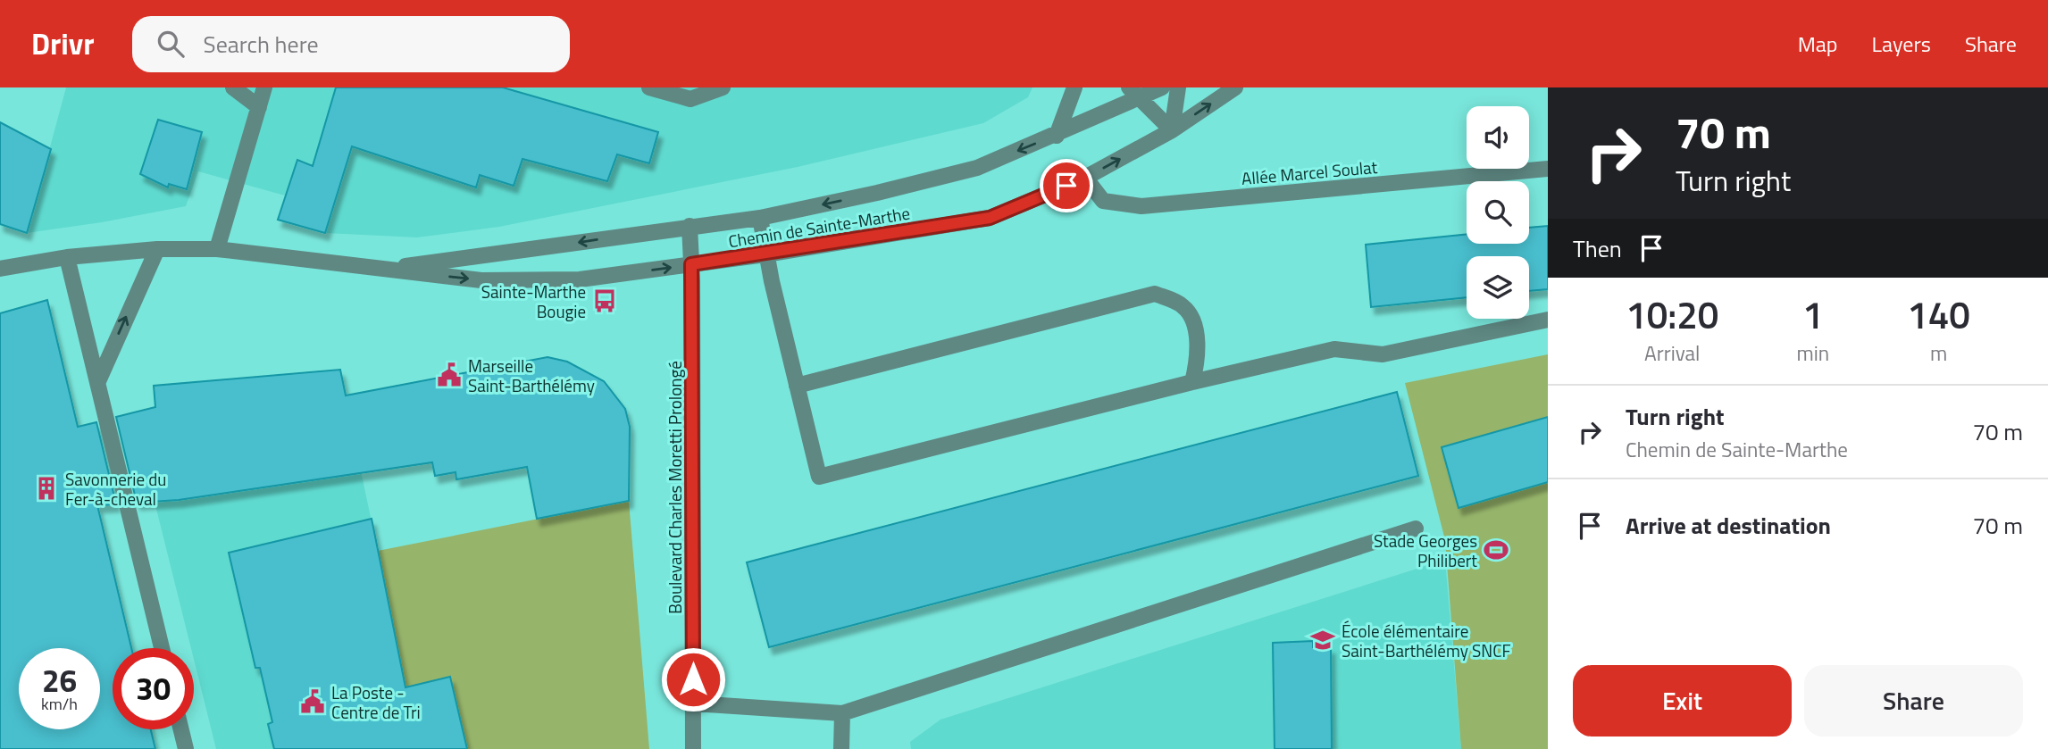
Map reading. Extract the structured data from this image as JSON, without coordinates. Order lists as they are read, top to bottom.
{
  "streets": {
    "street": ["Allée Marcel Soulat", "Chemin de Sainte-Marthe", "Boulevard Charles Moretti Prolongé"]
  },
  "crossings": [
    ["Allée Marcel Soulat", "Chemin de Sainte-Marthe"],
    ["Chemin de Sainte-Marthe", "Boulevard Charles Moretti Prolongé"]
  ],
  "places": {
    "bus stop": ["Sainte-Marthe Bougie"],
    "public building": ["Marseille Saint-Barthélémy", "La Poste - Centre de Tri"],
    "building": ["Savonnerie du Fer-à-cheval"],
    "sports": ["Stade Georges Philibert"],
    "school or university": ["École élémentaire Saint-Barthélémy SNCF"]
  },
  "page": {
    "header": "Drivr",
    "search": "Search here",
    "nav": ["Map", "Layers", "Share"],
    "turn": ["70 m", "Turn right"],
    "then": "Then",
    "eta": [
      "10:20",
      "Arrival",
      "1",
      "min",
      "140",
      "m"
    ],
    "list": [
      {
        "name": "Turn right",
        "note": "Chemin de Sainte-Marthe",
        "value": "70 m"
      },
      {
        "name": "Arrive at destination",
        "value": "70 m"
      }
    ],
    "speed": "26 km/h",
    "limit": "30",
    "buttons": ["Exit", "Share"]
  }
}
